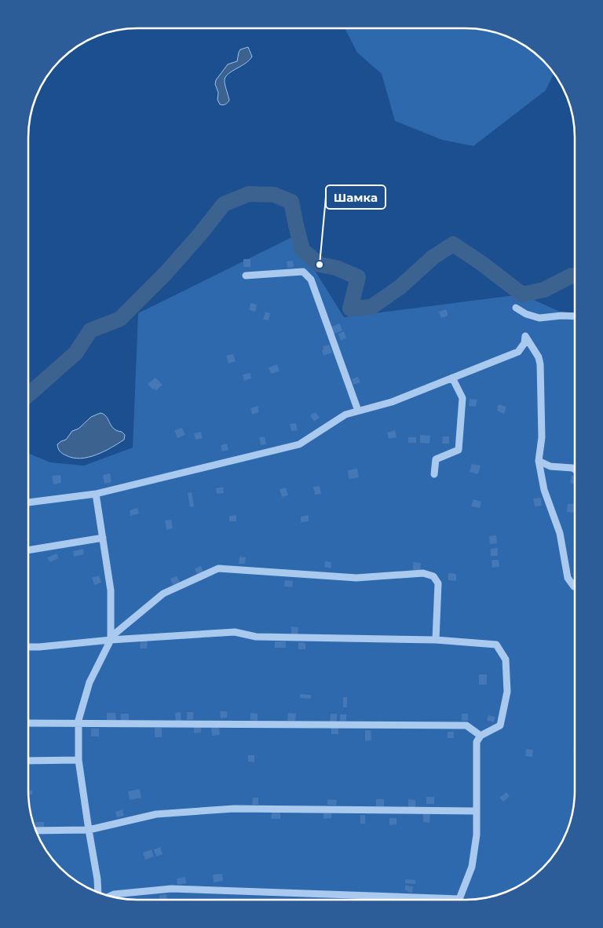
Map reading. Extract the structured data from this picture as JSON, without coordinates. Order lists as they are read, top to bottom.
{
  "places": ["Шамка"]
}
